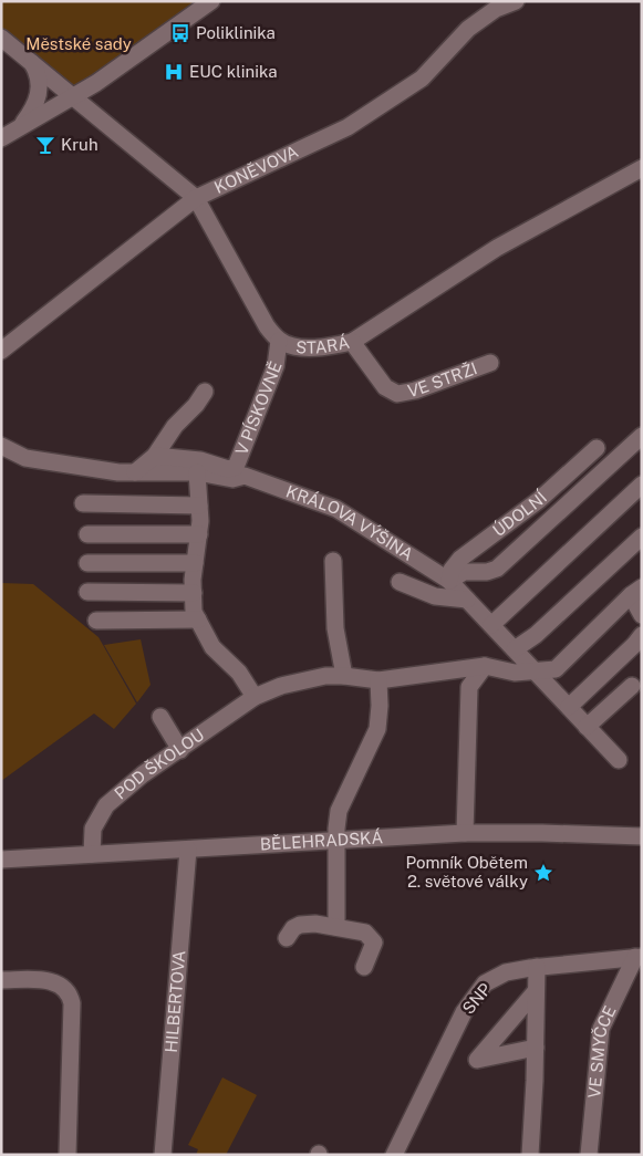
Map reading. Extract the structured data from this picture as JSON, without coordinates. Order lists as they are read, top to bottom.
{
  "streets": {
    "street": [
      "KONĚVOVA",
      "STARÁ",
      "VE STRŽI",
      "V PÍSKOVNĚ",
      "ÚDOLNÍ",
      "KRÁLOVA VÝŠINA",
      "POD ŠKOLOU",
      "BĚLEHRADSKÁ",
      "SNP",
      "HILBERTOVA",
      "VE SMYČCE"
    ]
  },
  "crossings": [
    ["KONĚVOVA", "STARÁ"],
    ["STARÁ", "VE STRŽI"],
    ["STARÁ", "V PÍSKOVNĚ"],
    ["ÚDOLNÍ", "KRÁLOVA VÝŠINA"],
    ["KRÁLOVA VÝŠINA", "POD ŠKOLOU"],
    ["POD ŠKOLOU", "BĚLEHRADSKÁ"],
    ["BĚLEHRADSKÁ", "HILBERTOVA"],
    ["SNP", "VE SMYČCE"]
  ],
  "parks": ["Městské sady"],
  "places": {
    "bus stop": ["Poliklinika"],
    "hospital": ["EUC klinika"],
    "bar": ["Kruh"],
    "place": ["Pomník Obětem 2. světové války"]
  }
}
